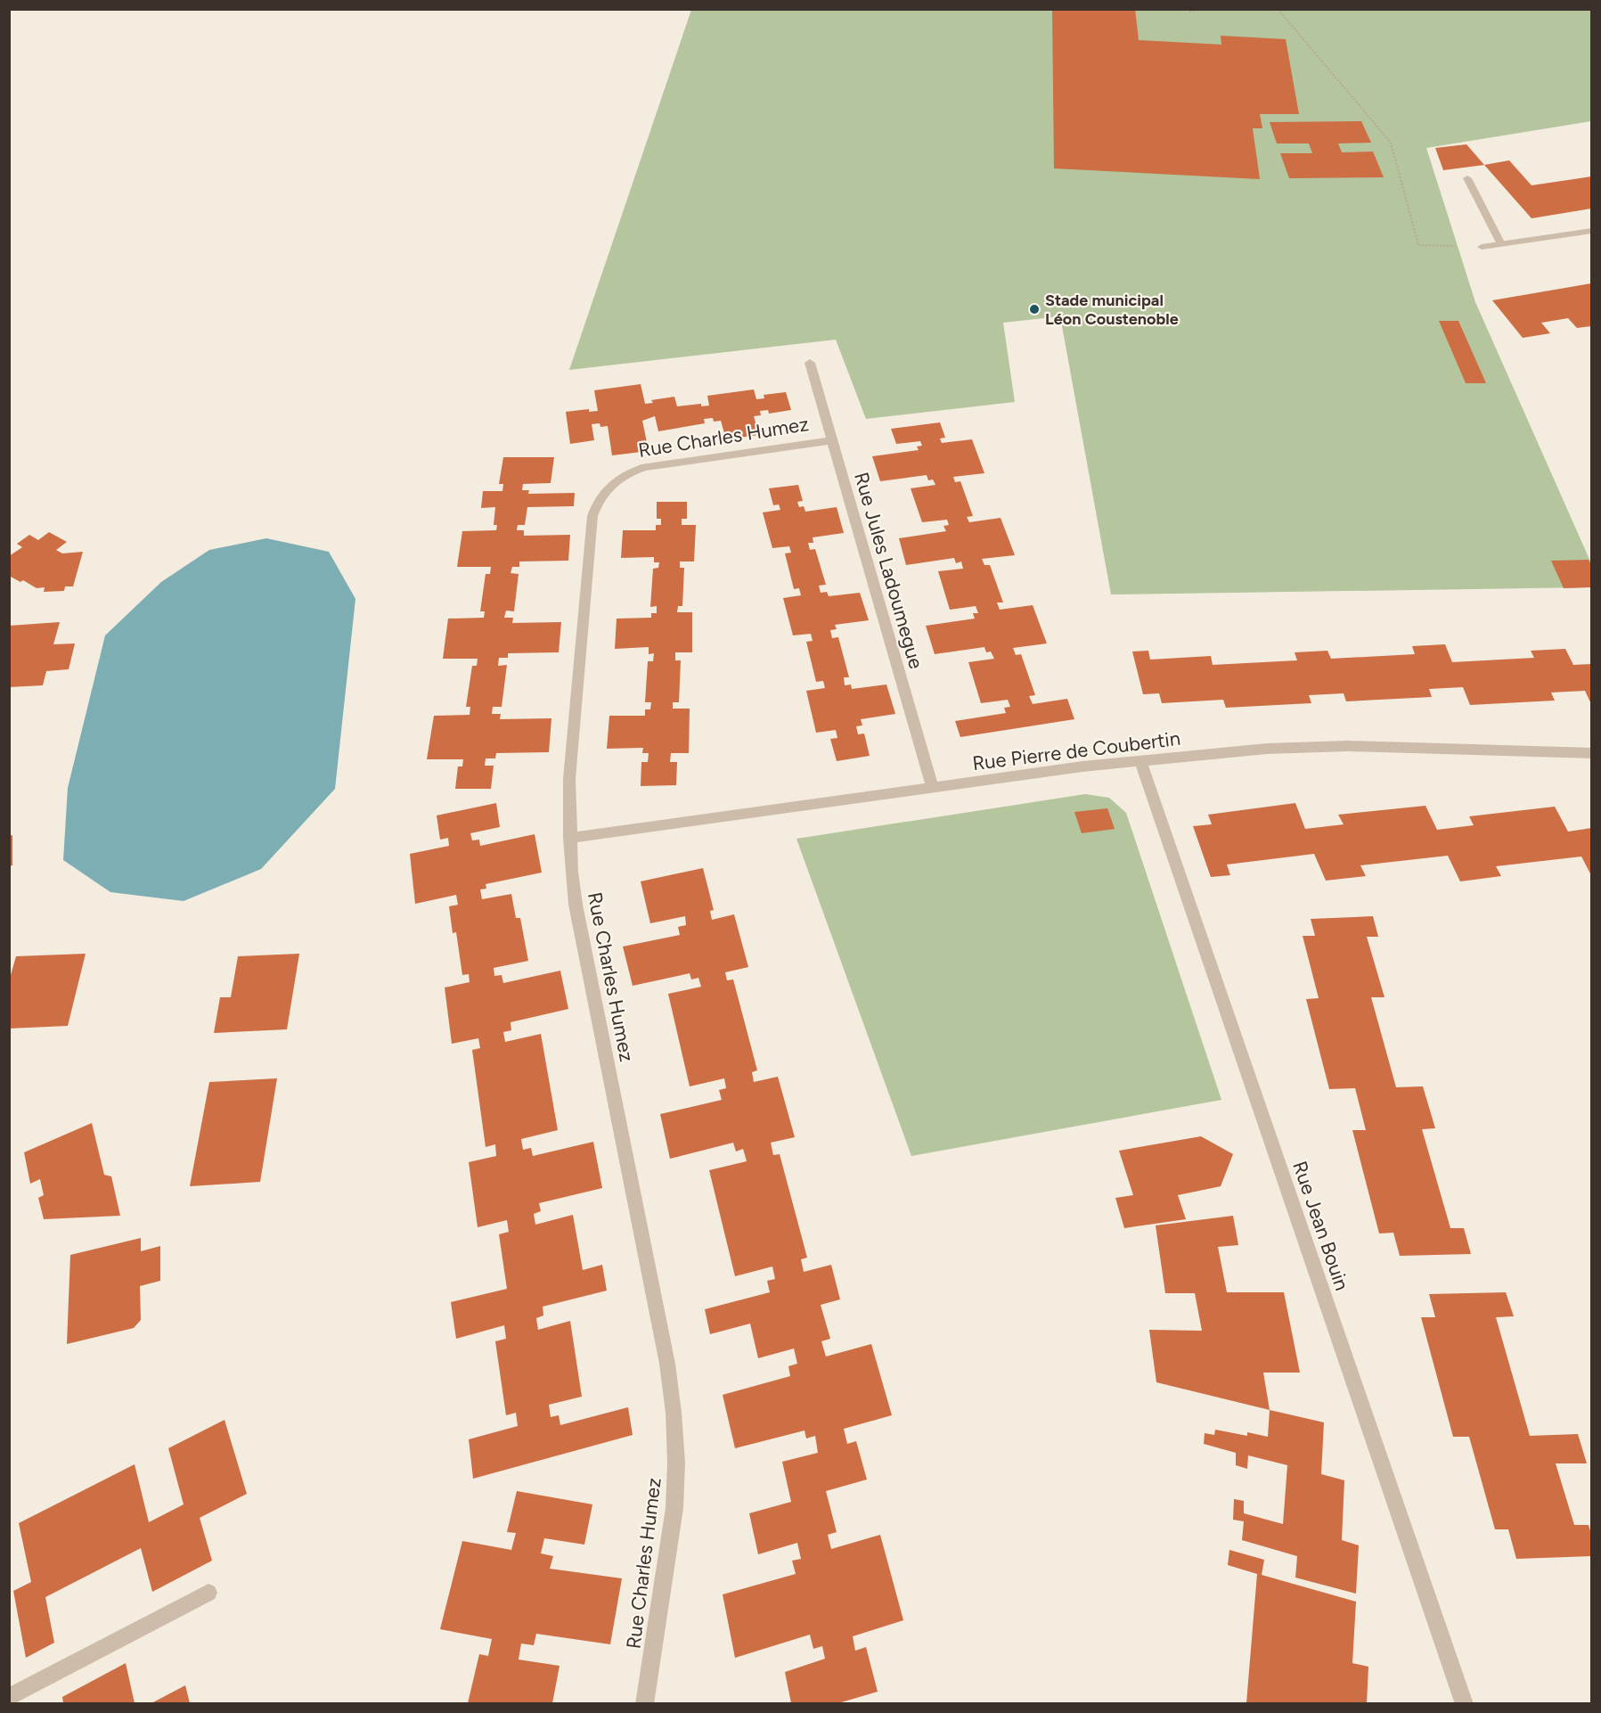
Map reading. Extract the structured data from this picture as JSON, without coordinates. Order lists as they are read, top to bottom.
{
  "streets": {
    "street": [
      "Rue Charles Humez",
      "Rue Jules Ladoumegue",
      "Rue Pierre de Coubertin",
      "Rue Jean Bouin"
    ]
  },
  "crossings": [
    ["Rue Charles Humez", "Rue Jules Ladoumegue"],
    ["Rue Charles Humez", "Rue Pierre de Coubertin"],
    ["Rue Jules Ladoumegue", "Rue Pierre de Coubertin"],
    ["Rue Pierre de Coubertin", "Rue Jean Bouin"]
  ],
  "places": ["Stade municipal Léon Coustenoble"]
}
